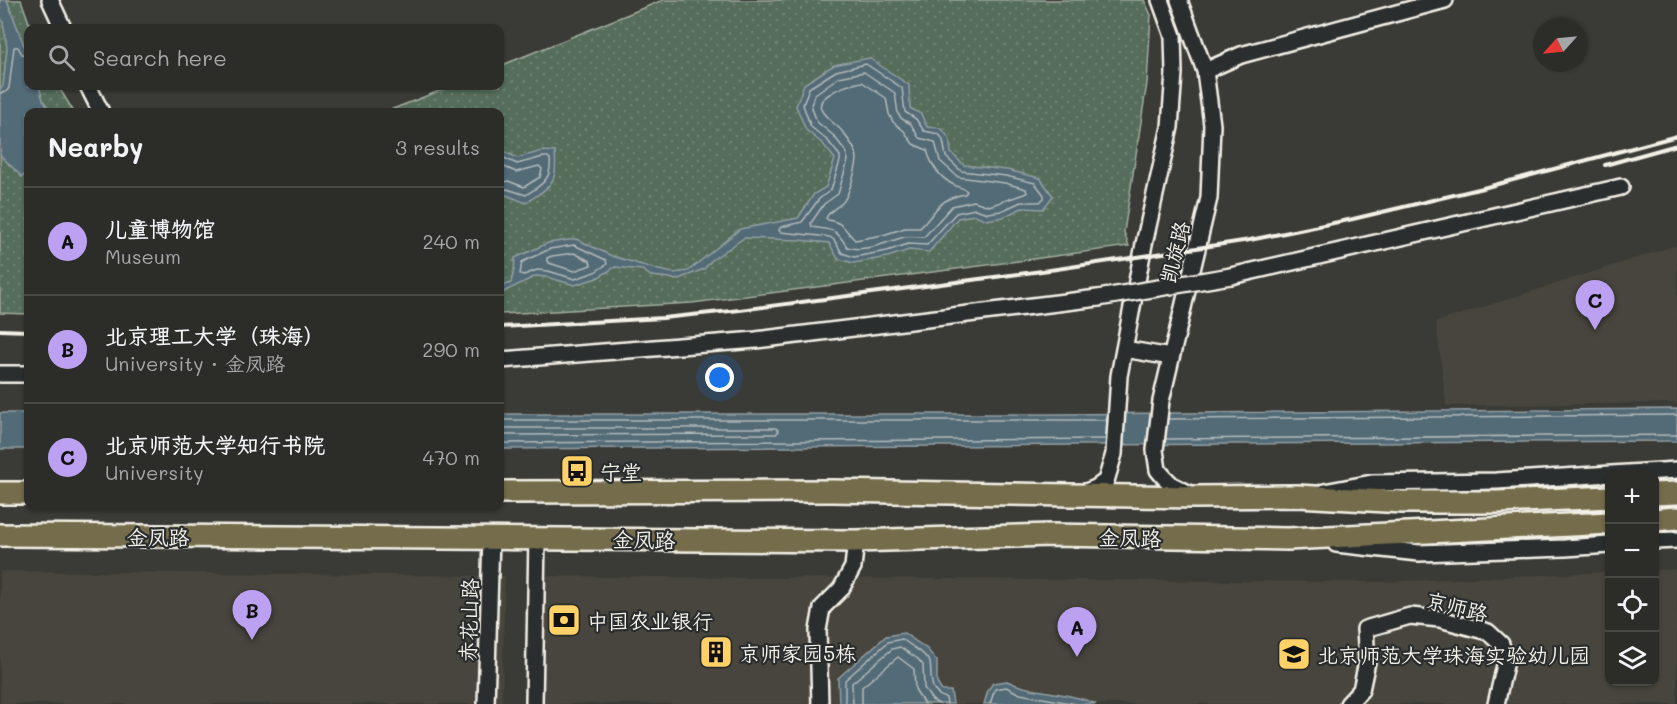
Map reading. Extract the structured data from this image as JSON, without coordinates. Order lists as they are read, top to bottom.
{
  "streets": {
    "highway": ["金凤路"],
    "street": ["凯旋路", "京师路", "赤花山路"]
  },
  "crossings": [
    ["凯旋路", "金凤路"],
    ["金凤路", "赤花山路"]
  ],
  "places": {
    "bus stop": ["宁堂"],
    "bank": ["中国农业银行"],
    "building": ["京师家园5栋"],
    "school or university": ["北京师范大学珠海实验幼儿园"]
  },
  "north": "bottom left",
  "page": {
    "search": "Search here",
    "heading": ["Nearby", "3 results"],
    "list": [
      {
        "mark": "A",
        "name": "儿童博物馆",
        "note": "Museum",
        "value": "240 m"
      },
      {
        "mark": "B",
        "name": "北京理工大学（珠海）",
        "note": "University · 金凤路",
        "value": "290 m"
      },
      {
        "mark": "C",
        "name": "北京师范大学知行书院",
        "note": "University",
        "value": "470 m"
      }
    ],
    "pins": ["C", "B", "A"],
    "map_buttons": ["+", "−"]
  }
}
